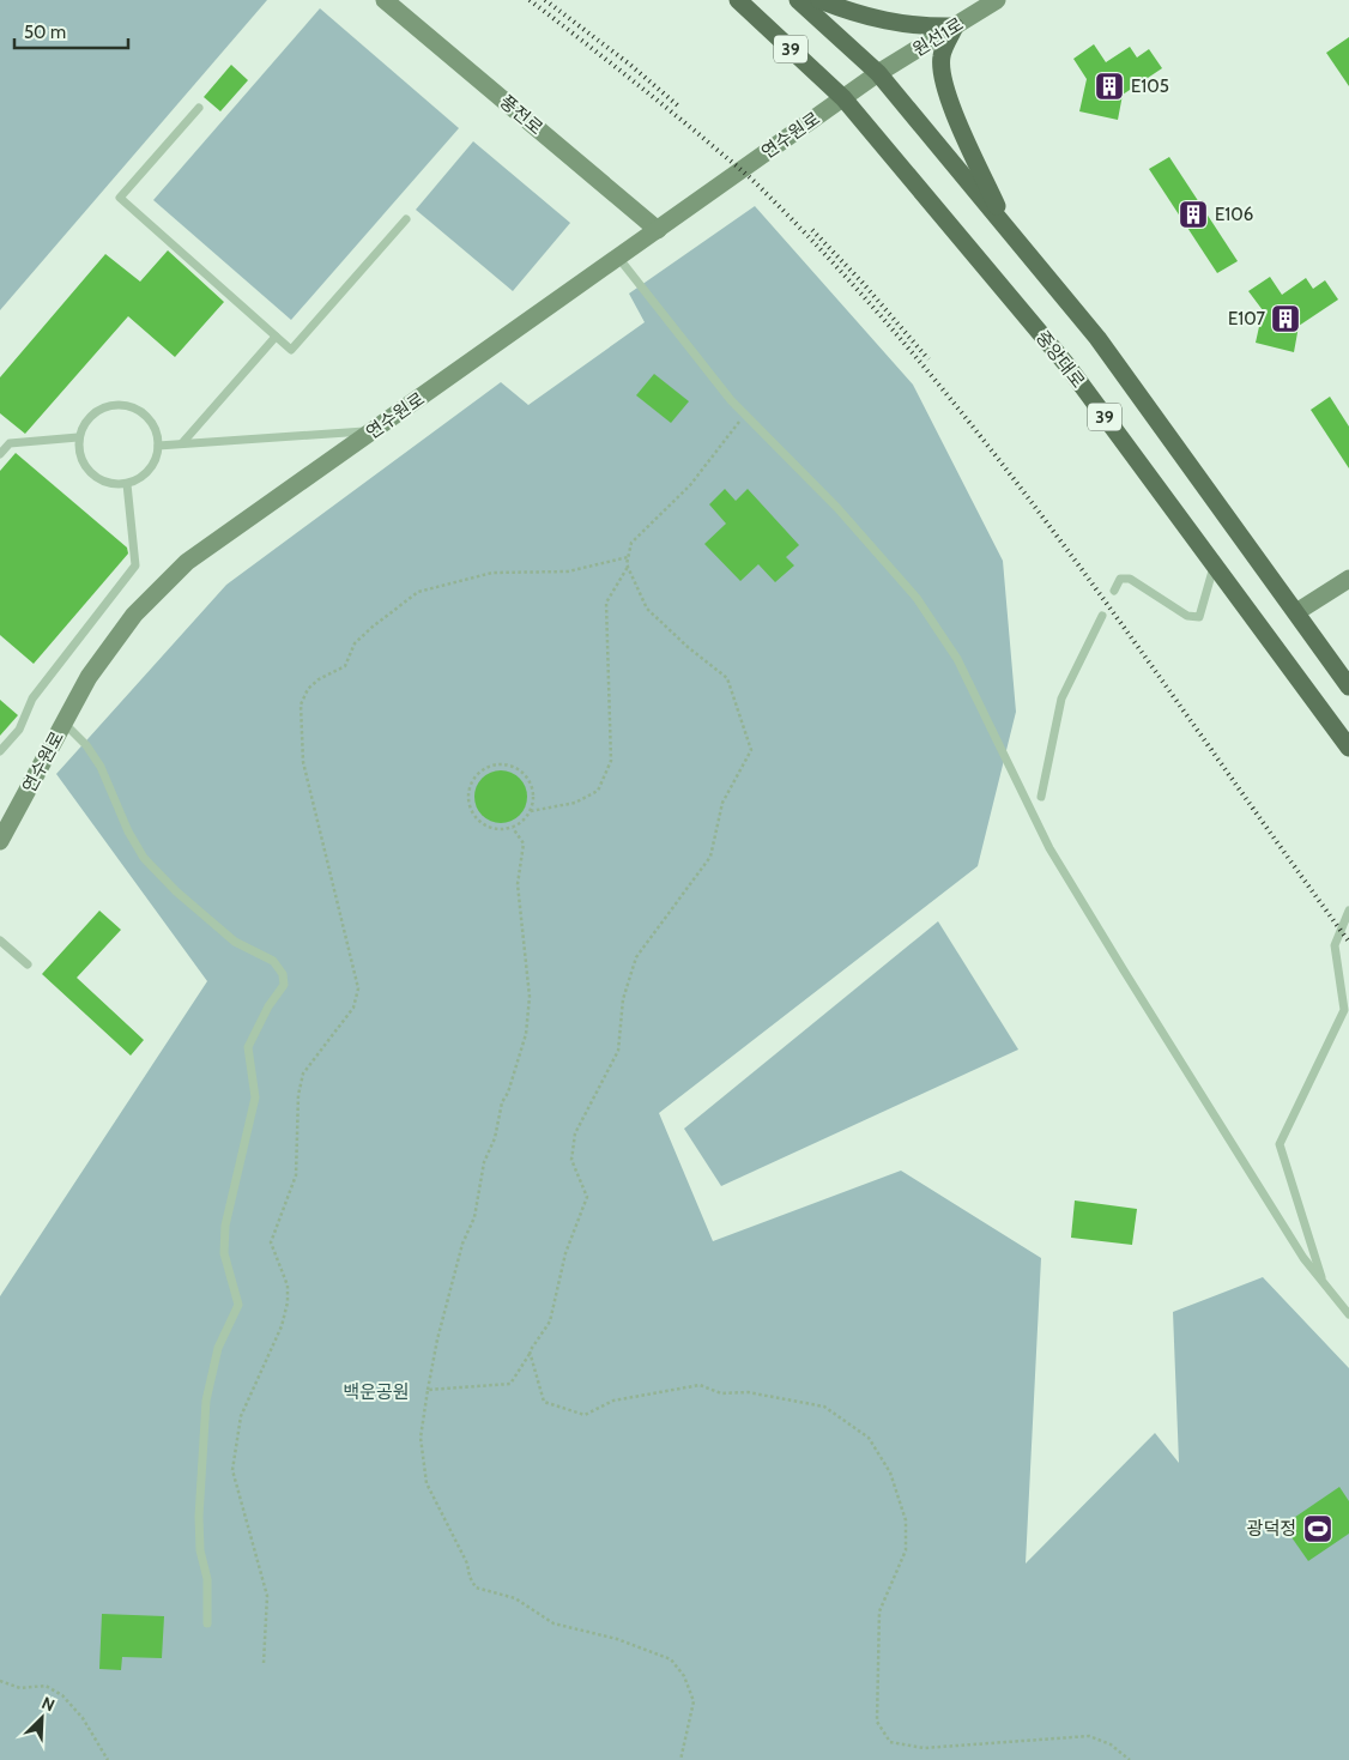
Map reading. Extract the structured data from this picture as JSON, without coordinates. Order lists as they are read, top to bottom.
{
  "streets": {
    "main road": ["39", "중앙대로"],
    "street": ["원선1로", "풍전로", "연수원로"]
  },
  "crossings": [
    ["원선1로", "39"],
    ["원선1로", "연수원로"],
    ["39", "연수원로"],
    ["풍전로", "연수원로"],
    ["연수원로", "중앙대로"]
  ],
  "parks": ["백운공원"],
  "places": {
    "building": ["E105", "E106", "E107"],
    "sports": ["광덕정"]
  },
  "scale_bar": "50 m",
  "north": "top right"
}
